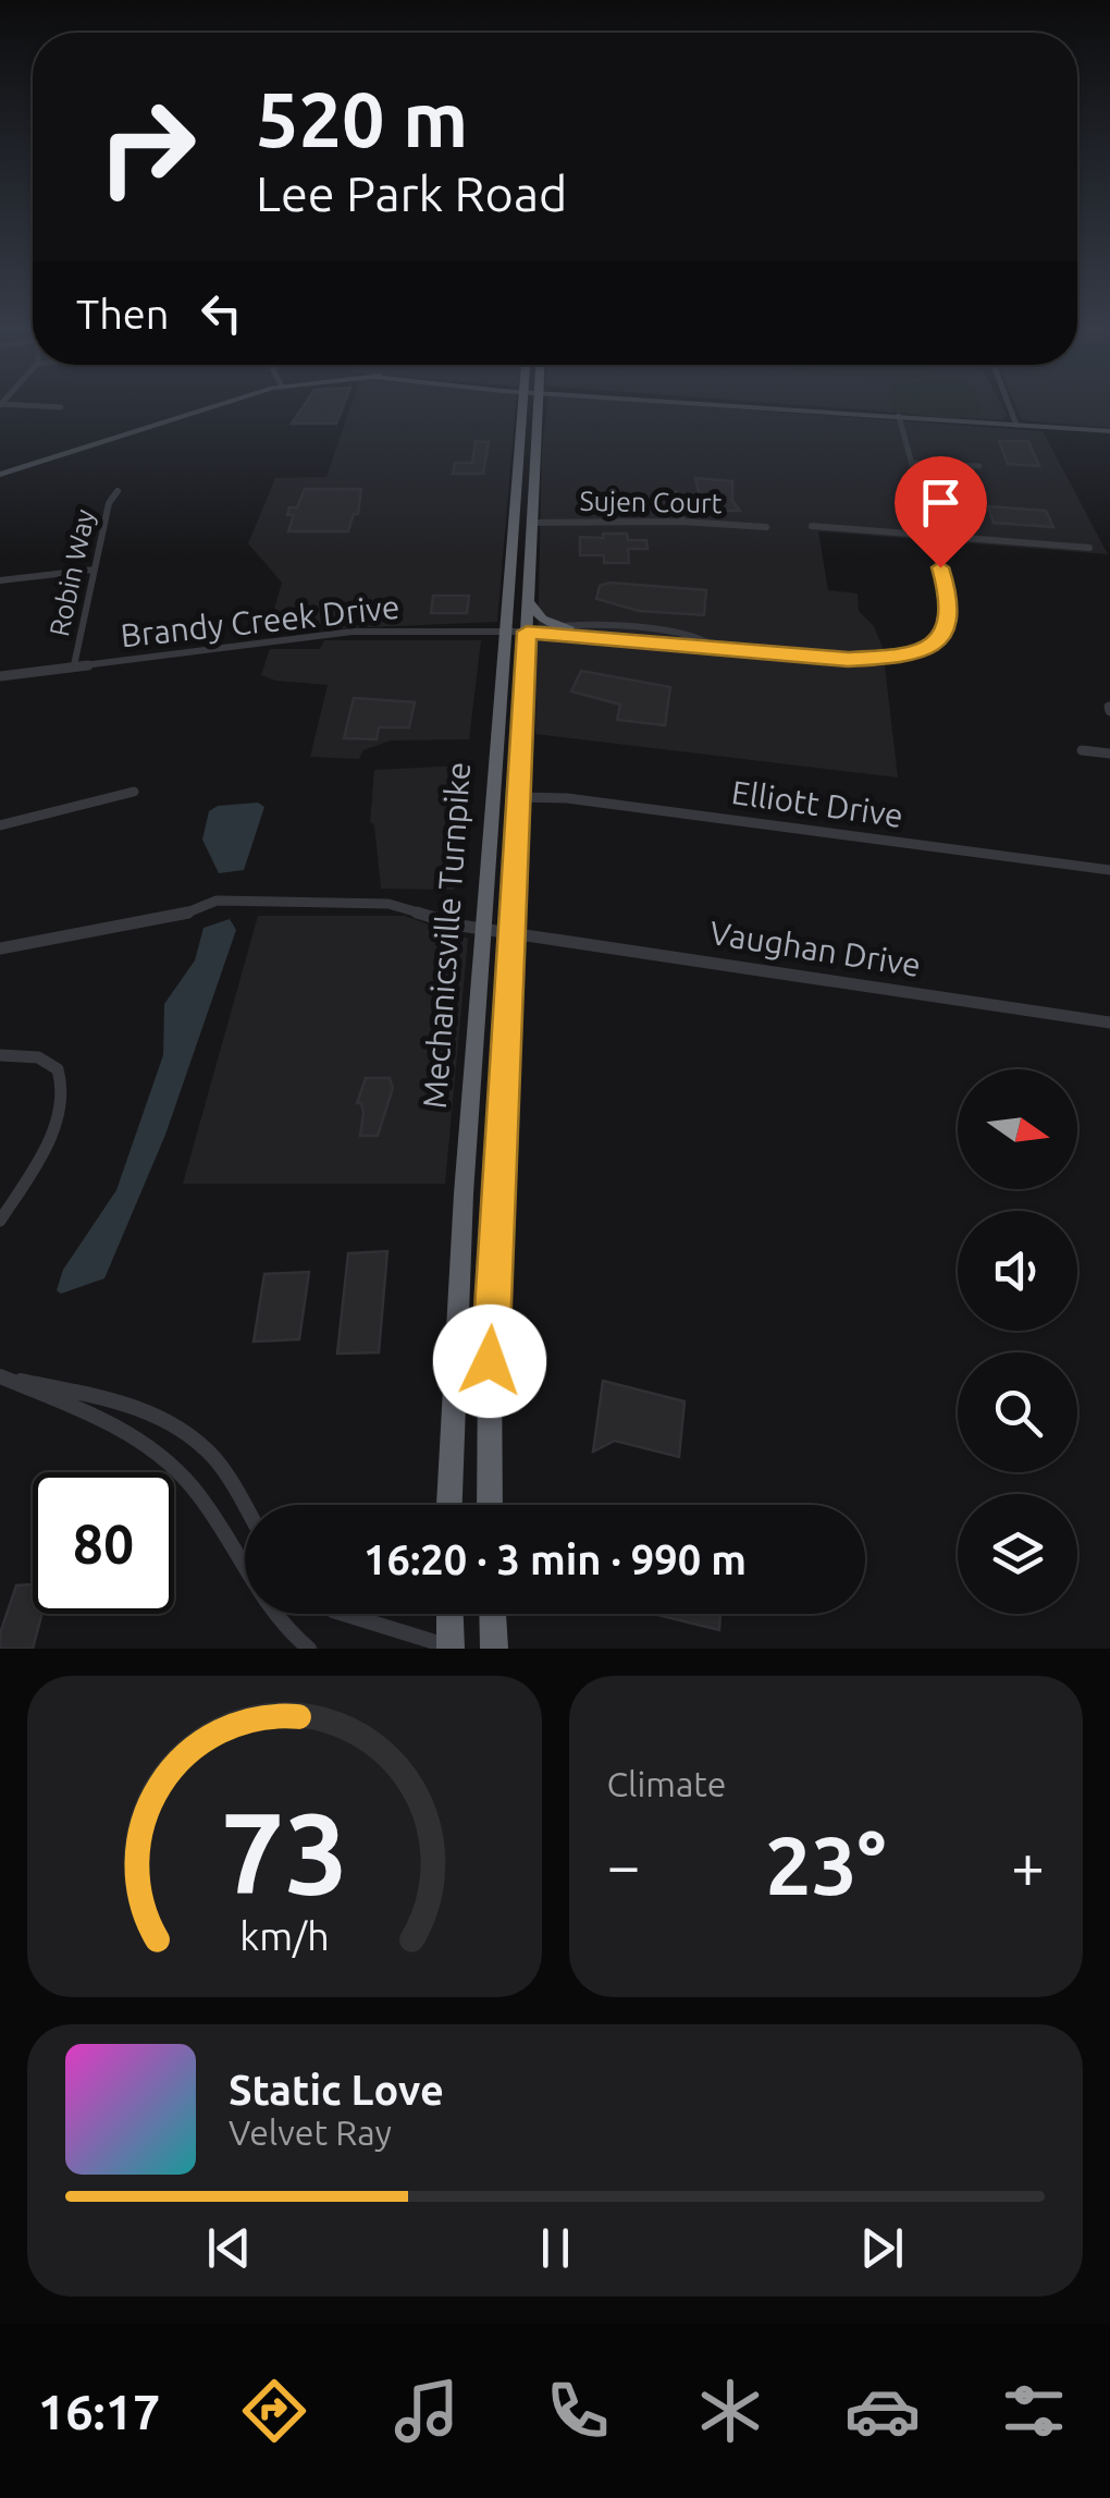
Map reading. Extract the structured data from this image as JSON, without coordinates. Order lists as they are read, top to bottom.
{
  "streets": {
    "highway": ["Mechanicsville Turnpike"],
    "street": [
      "Sujen Court",
      "Robin Way",
      "Brandy Creek Drive",
      "Elliott Drive",
      "Vaughan Drive"
    ]
  },
  "crossings": [
    ["Sujen Court", "Mechanicsville Turnpike"],
    ["Robin Way", "Brandy Creek Drive"],
    ["Brandy Creek Drive", "Mechanicsville Turnpike"],
    ["Elliott Drive", "Mechanicsville Turnpike"],
    ["Mechanicsville Turnpike", "Vaughan Drive"]
  ],
  "north": "right",
  "page": {
    "turn": ["520 m", "Lee Park Road"],
    "then": "Then",
    "limit": "80",
    "trip": "16:20 · 3 min · 990 m",
    "tile": "Climate",
    "heat": ["−", "23°", "+"],
    "song": ["Static Love", "Velvet Ray"],
    "tabs": "16:17",
    "gauge": ["73", "km/h"]
  }
}
